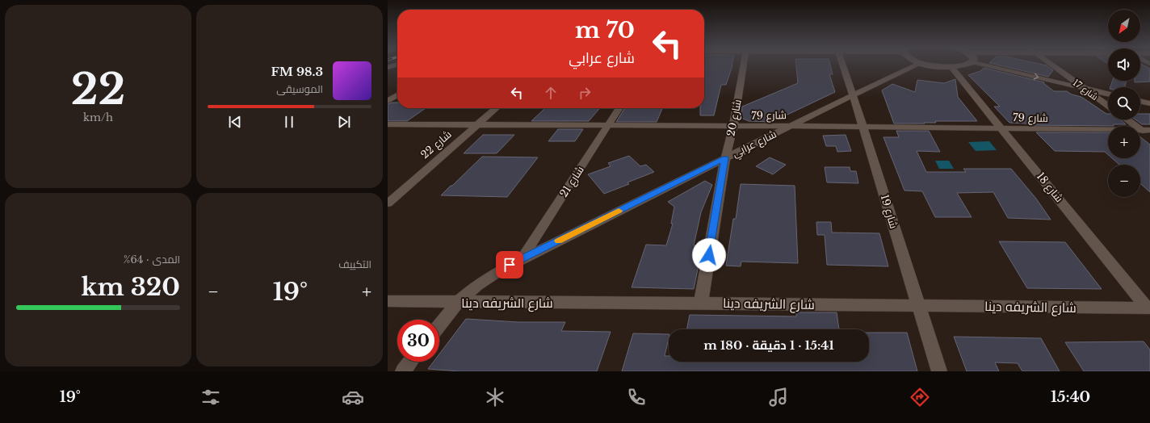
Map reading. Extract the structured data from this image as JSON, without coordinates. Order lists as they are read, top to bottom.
{
  "streets": {
    "street": [
      "شارع 17",
      "شارع 79",
      "شارع 20",
      "شارع عرابي",
      "شارع 22",
      "شارع 21",
      "شارع 18",
      "شارع 19",
      "شارع الشريفه دينا"
    ]
  },
  "crossings": [
    ["شارع 79", "شارع 20"],
    ["شارع 79", "شارع عرابي"],
    ["شارع 79", "شارع 22"],
    ["شارع 79", "شارع 21"],
    ["شارع 79", "شارع 18"],
    ["شارع 79", "شارع 19"],
    ["شارع 20", "شارع عرابي"],
    ["شارع 20", "شارع الشريفه دينا"],
    ["شارع عرابي", "شارع 21"],
    ["شارع عرابي", "شارع 19"],
    ["شارع عرابي", "شارع الشريفه دينا"],
    ["شارع 18", "شارع الشريفه دينا"],
    ["شارع 19", "شارع الشريفه دينا"]
  ],
  "north": "bottom left",
  "page": {
    "tile": [
      ["22", "km/h"],
      "التكييف",
      ["المدى · 64%", "320 km"]
    ],
    "map_buttons": ["+", "−"],
    "turn": ["70 m", "شارع عرابي"],
    "song": ["98.3 FM", "الموسيقى"],
    "heat": ["−", "19°", "+"],
    "limit": "30",
    "trip": "15:41 · 1 دقيقة · 180 m",
    "tabs": ["15:40", "19°"]
  }
}
